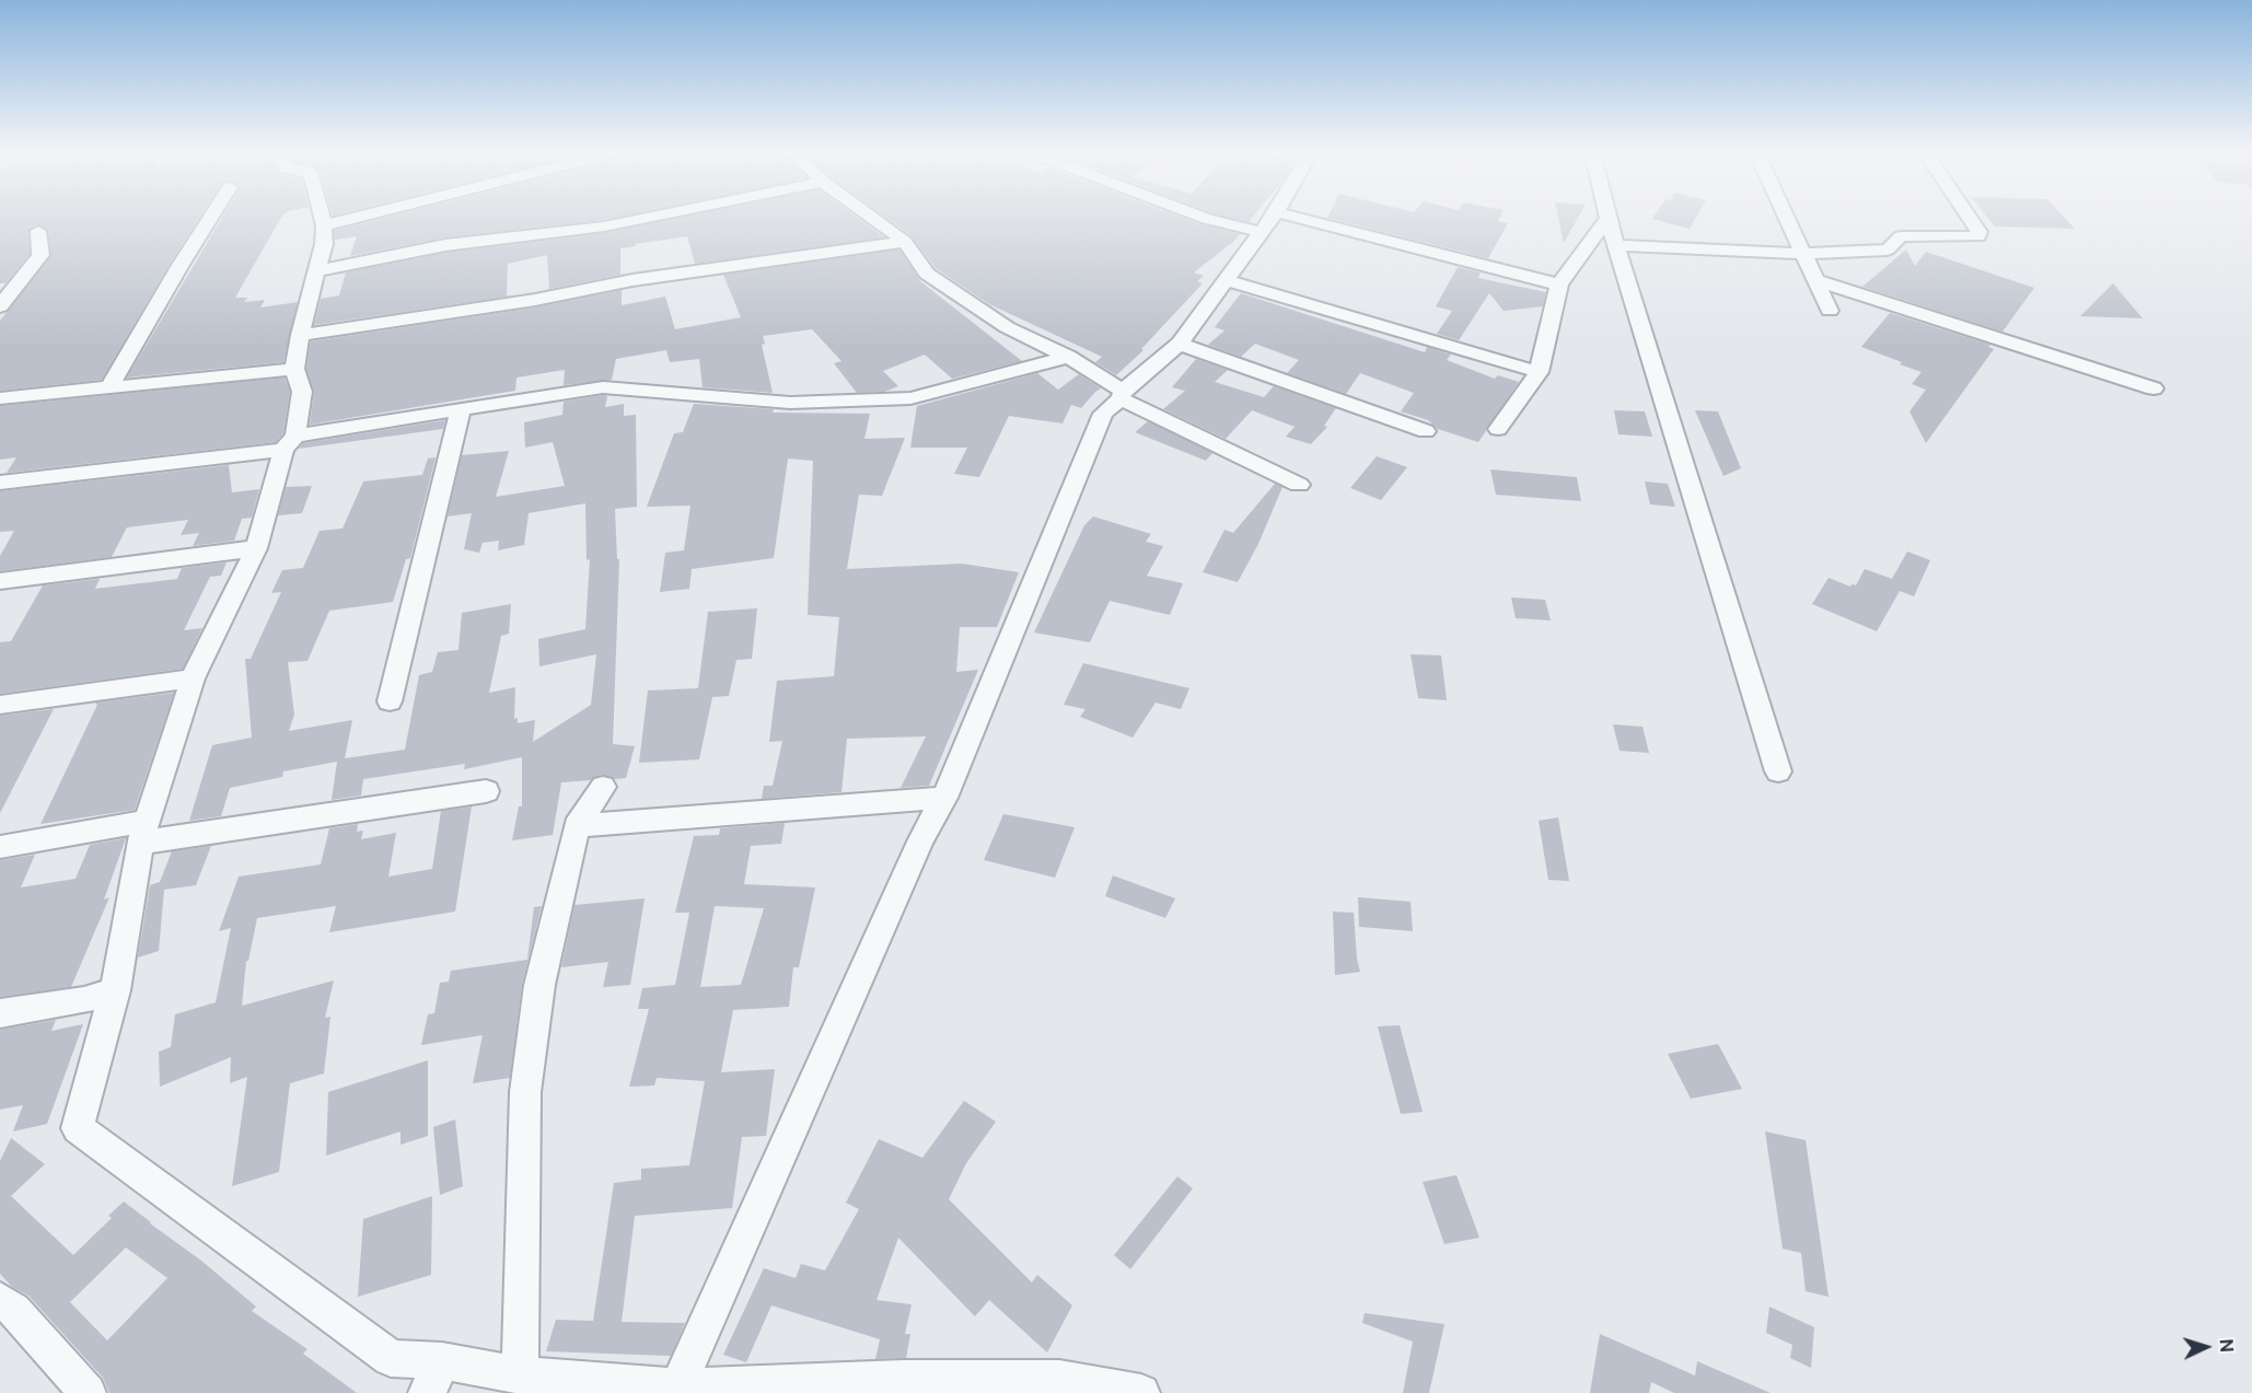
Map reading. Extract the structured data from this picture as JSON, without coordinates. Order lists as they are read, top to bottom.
{
  "north": "right"
}
